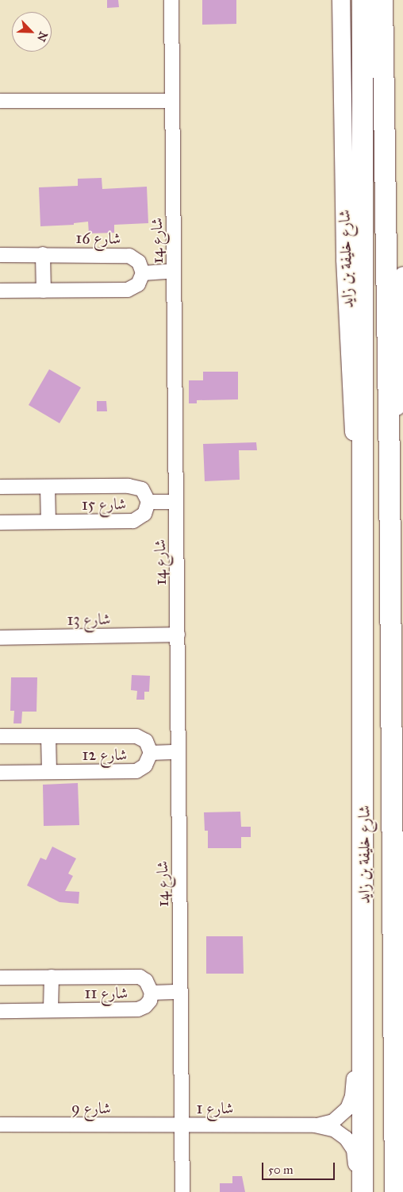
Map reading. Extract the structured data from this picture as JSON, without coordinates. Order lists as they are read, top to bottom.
{
  "streets": {
    "highway": ["شارع خليفة بن زايد"],
    "street": [
      "شارع 16",
      "شارع 14",
      "شارع 15",
      "شارع 13",
      "شارع 12",
      "شارع 11",
      "شارع 9",
      "شارع 1"
    ]
  },
  "crossings": [
    ["شارع 14", "شارع 15"],
    ["شارع 14", "شارع 13"],
    ["شارع 14", "شارع 12"],
    ["شارع 14", "شارع 11"],
    ["شارع 14", "شارع 9"],
    ["شارع 14", "شارع 1"],
    ["شارع خليفة بن زايد", "شارع 1"],
    ["شارع 9", "شارع 1"]
  ],
  "scale_bar": "50 m",
  "north": "bottom right"
}
